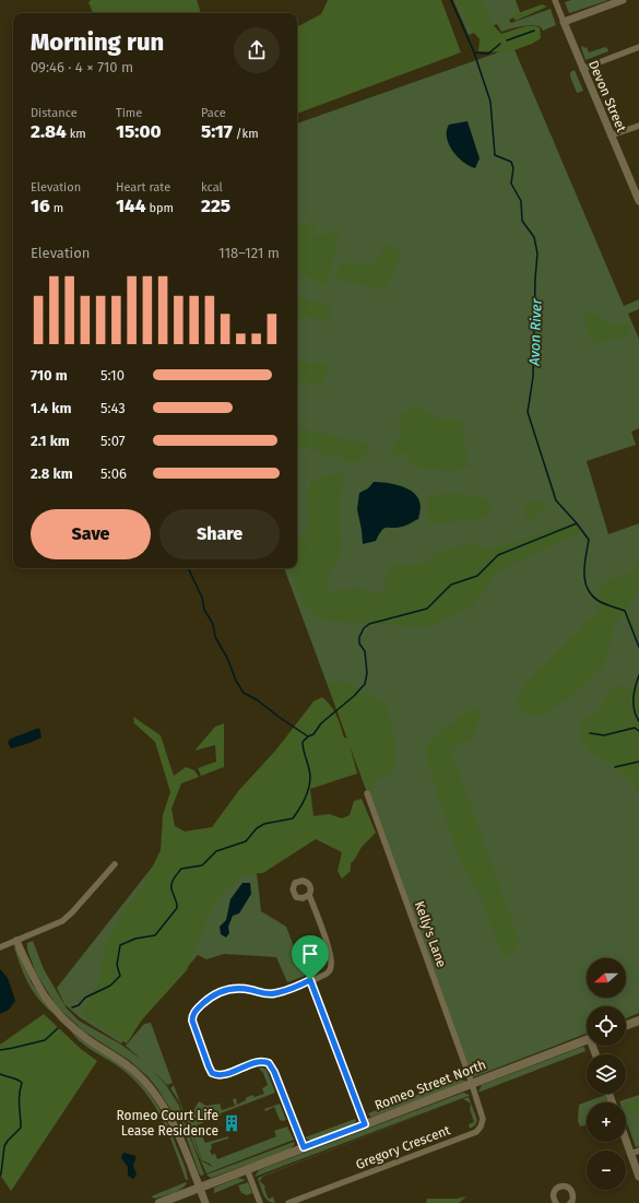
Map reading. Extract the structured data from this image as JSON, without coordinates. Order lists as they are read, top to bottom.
{
  "streets": {
    "main road": ["Romeo Street North"],
    "street": ["Devon Street", "Kelly's Lane", "Gregory Crescent"]
  },
  "crossings": [
    ["Kelly's Lane", "Romeo Street North"],
    ["Kelly's Lane", "Gregory Crescent"],
    ["Romeo Street North", "Gregory Crescent"]
  ],
  "water": ["Avon River"],
  "places": {
    "building": ["Romeo Court Life Lease Residence"]
  },
  "north": "left",
  "page": {
    "heading": ["Morning run", "09:46 · 4 × 710 m"],
    "stats": [
      ["Distance", "2.84 km"],
      ["Time", "15:00"],
      ["Pace", "5:17 /km"],
      ["Elevation", "16 m"],
      ["Heart rate", "144 bpm"],
      ["kcal", "225"]
    ],
    "chart": ["Elevation", "118–121 m"],
    "list": [
      {
        "name": "710 m",
        "note": "5:10"
      },
      {
        "name": "1.4 km",
        "note": "5:43"
      },
      {
        "name": "2.1 km",
        "note": "5:07"
      },
      {
        "name": "2.8 km",
        "note": "5:06"
      }
    ],
    "buttons": ["Save", "Share"],
    "map_buttons": ["+", "−"]
  }
}
